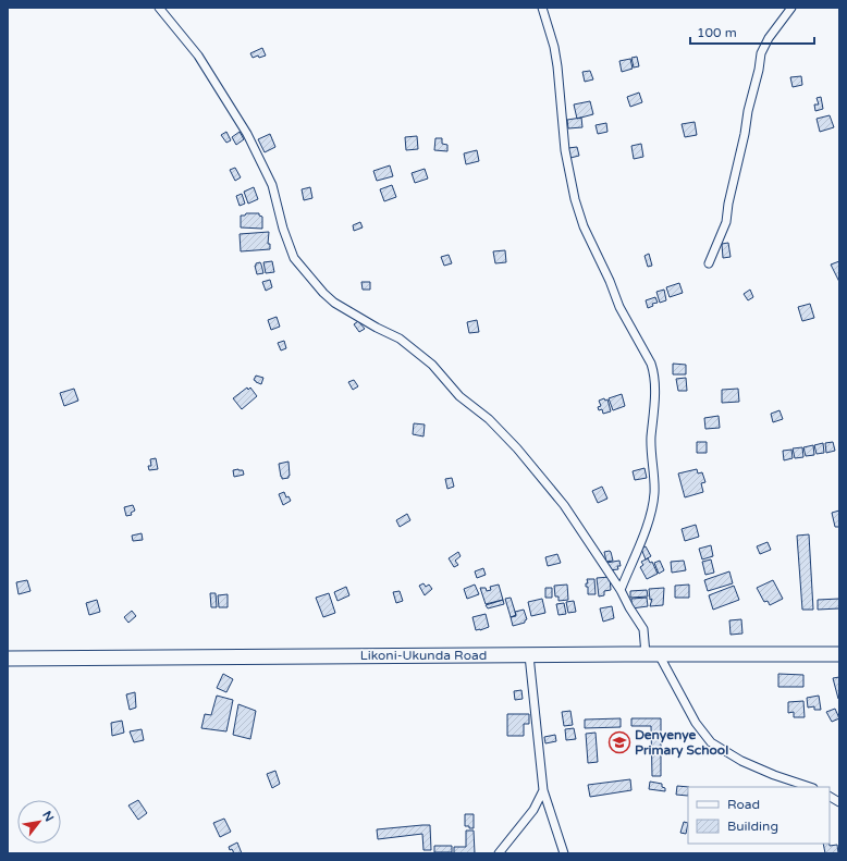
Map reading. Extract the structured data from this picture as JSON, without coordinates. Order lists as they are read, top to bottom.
{
  "streets": {
    "highway": ["Likoni-Ukunda Road"]
  },
  "places": {
    "school or university": ["Denyenye Primary School"]
  },
  "legend": ["Road", "Building"],
  "scale_bar": "100 m",
  "north": "top right"
}
